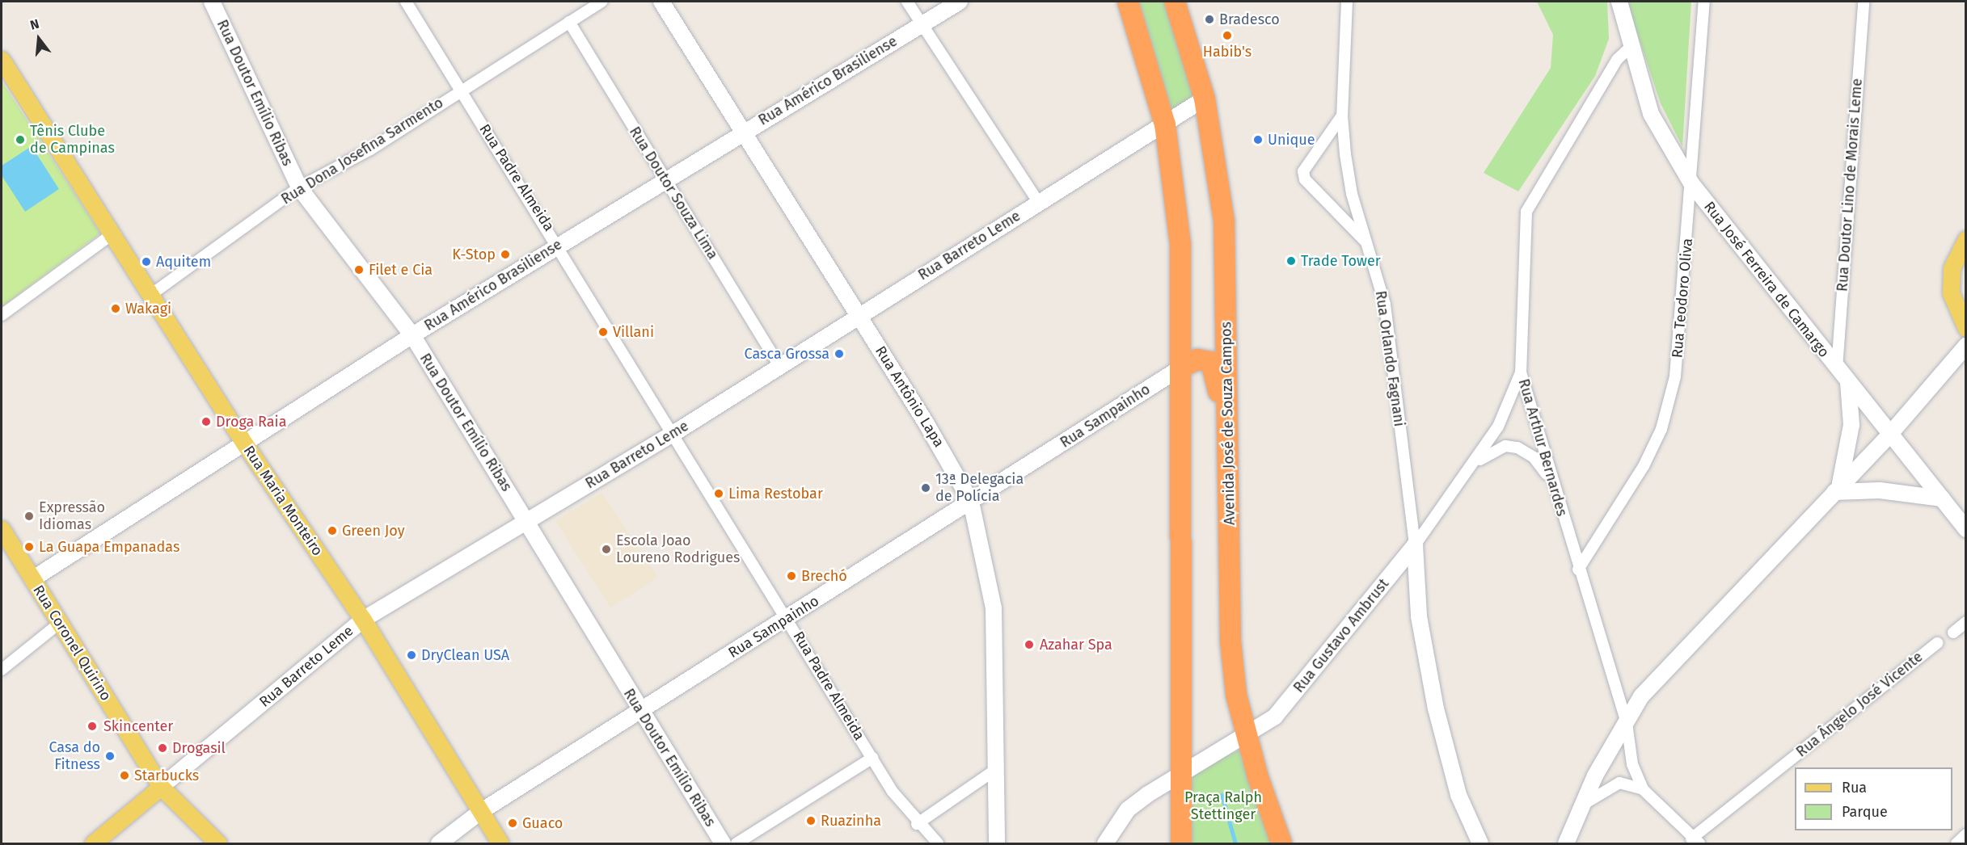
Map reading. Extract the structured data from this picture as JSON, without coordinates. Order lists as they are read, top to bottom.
{
  "streets": {
    "highway": ["Avenida José de Souza Campos"],
    "main road": ["Rua Barreto Leme", "Rua Maria Monteiro", "Rua Coronel Quirino"],
    "street": [
      "Rua Américo Brasiliense",
      "Rua Doutor Emílio Ribas",
      "Rua Dona Josefina Sarmento",
      "Rua Padre Almeida",
      "Rua Doutor Lino de Morais Leme",
      "Rua Doutor Souza Lima",
      "Rua José Ferreira de Camargo",
      "Rua Teodoro Oliva",
      "Rua Orlando Fagnani",
      "Rua Antônio Lapa",
      "Rua Sampainho",
      "Rua Arthur Bernardes",
      "Rua Gustavo Ambrust",
      "Rua Ângelo José Vicente"
    ]
  },
  "crossings": [
    ["Rua Américo Brasiliense", "Rua Doutor Emílio Ribas"],
    ["Rua Américo Brasiliense", "Rua Padre Almeida"],
    ["Rua Américo Brasiliense", "Rua Doutor Souza Lima"],
    ["Rua Américo Brasiliense", "Rua Antônio Lapa"],
    ["Rua Américo Brasiliense", "Rua Maria Monteiro"],
    ["Rua Américo Brasiliense", "Rua Coronel Quirino"],
    ["Rua Doutor Emílio Ribas", "Rua Dona Josefina Sarmento"],
    ["Rua Doutor Emílio Ribas", "Rua Barreto Leme"],
    ["Rua Doutor Emílio Ribas", "Rua Sampainho"],
    ["Rua Dona Josefina Sarmento", "Rua Padre Almeida"],
    ["Rua Dona Josefina Sarmento", "Rua Doutor Souza Lima"],
    ["Rua Dona Josefina Sarmento", "Rua Maria Monteiro"],
    ["Rua Padre Almeida", "Rua Barreto Leme"],
    ["Rua Padre Almeida", "Rua Sampainho"],
    ["Rua Doutor Lino de Morais Leme", "Rua José Ferreira de Camargo"],
    ["Rua Doutor Souza Lima", "Rua Barreto Leme"],
    ["Rua Barreto Leme", "Rua Antônio Lapa"],
    ["Rua Barreto Leme", "Avenida José de Souza Campos"],
    ["Rua Barreto Leme", "Rua Maria Monteiro"],
    ["Rua Barreto Leme", "Rua Coronel Quirino"],
    ["Rua José Ferreira de Camargo", "Rua Teodoro Oliva"],
    ["Rua José Ferreira de Camargo", "Rua Arthur Bernardes"],
    ["Rua Teodoro Oliva", "Rua Arthur Bernardes"],
    ["Rua Orlando Fagnani", "Rua Gustavo Ambrust"],
    ["Rua Antônio Lapa", "Rua Sampainho"],
    ["Rua Sampainho", "Rua Maria Monteiro"],
    ["Avenida José de Souza Campos", "Rua Gustavo Ambrust"],
    ["Rua Arthur Bernardes", "Rua Gustavo Ambrust"],
    ["Rua Arthur Bernardes", "Rua Ângelo José Vicente"]
  ],
  "parks": ["Praça Ralph Stettinger"],
  "places": [
    "Bradesco",
    "Habib's",
    "Tênis Clube de Campinas",
    "Unique",
    "K-Stop",
    "Trade Tower",
    "Aquitem",
    "Filet e Cia",
    "Wakagi",
    "Villani",
    "Casca Grossa",
    "Droga Raia",
    "13ª Delegacia de Polícia",
    "Lima Restobar",
    "Expressão Idiomas",
    "Green Joy",
    "La Guapa Empanadas",
    "Escola Joao Loureno Rodrigues",
    "Brechó",
    "Azahar Spa",
    "DryClean USA",
    "Skincenter",
    "Drogasil",
    "Casa do Fitness",
    "Starbucks",
    "Ruazinha",
    "Guaco"
  ],
  "legend": ["Rua", "Parque"],
  "north": "top"
}
